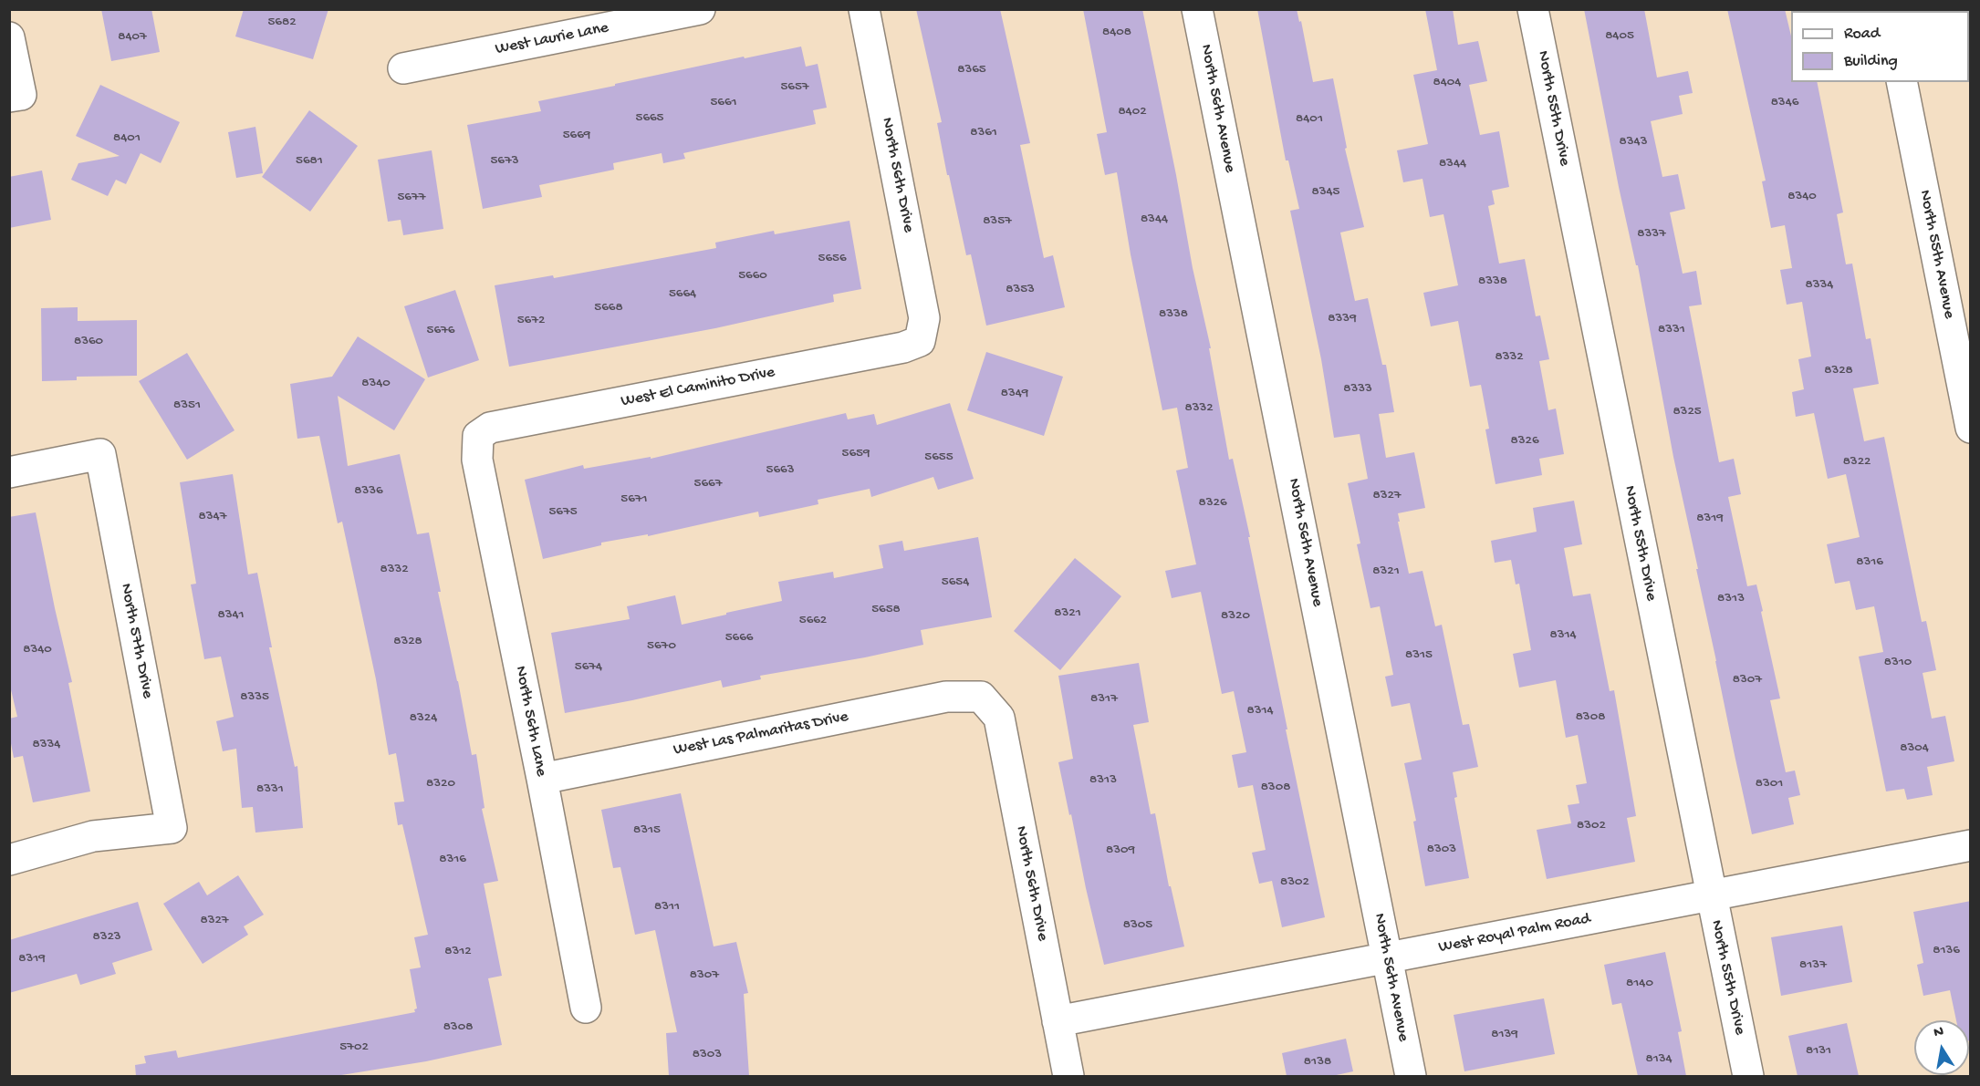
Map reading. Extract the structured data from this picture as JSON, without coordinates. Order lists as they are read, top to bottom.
{
  "streets": {
    "street": [
      "West Laurie Lane",
      "North 56th Avenue",
      "North 55th Drive",
      "North 56th Drive",
      "North 55th Avenue",
      "West El Caminito Drive",
      "North 57th Drive",
      "North 56th Lane",
      "West Las Palmaritas Drive",
      "West Royal Palm Road"
    ]
  },
  "crossings": [
    ["North 56th Avenue", "West Royal Palm Road"],
    ["North 55th Drive", "West Royal Palm Road"],
    ["North 56th Drive", "West El Caminito Drive"],
    ["North 56th Drive", "West Las Palmaritas Drive"],
    ["North 56th Drive", "West Royal Palm Road"],
    ["West El Caminito Drive", "North 56th Lane"],
    ["North 56th Lane", "West Las Palmaritas Drive"]
  ],
  "house_numbers": [
    "5682",
    "8408",
    "8405",
    "8407",
    "8365",
    "8404",
    "5657",
    "5661",
    "8346",
    "8402",
    "5665",
    "8401",
    "8361",
    "5669",
    "8401",
    "8343",
    "5681",
    "5673",
    "8344",
    "8345",
    "8340",
    "5677",
    "8344",
    "8357",
    "8337",
    "5656",
    "5660",
    "8338",
    "8334",
    "8353",
    "5664",
    "5668",
    "8338",
    "8339",
    "5672",
    "8331",
    "5676",
    "8360",
    "8332",
    "8328",
    "8340",
    "8333",
    "8349",
    "8351",
    "8332",
    "8325",
    "8326",
    "5659",
    "5655",
    "8322",
    "5663",
    "5667",
    "8336",
    "8327",
    "5671",
    "8326",
    "5675",
    "8347",
    "8319",
    "8316",
    "8332",
    "8321",
    "5654",
    "8313",
    "5658",
    "8321",
    "8341",
    "8320",
    "5662",
    "8314",
    "5666",
    "8328",
    "5670",
    "8340",
    "8315",
    "8310",
    "5674",
    "8307",
    "8335",
    "8317",
    "8314",
    "8308",
    "8324",
    "8334",
    "8304",
    "8313",
    "8320",
    "8301",
    "8308",
    "8331",
    "8302",
    "8315",
    "8303",
    "8309",
    "8316",
    "8302",
    "8311",
    "8327",
    "8305",
    "8323",
    "8136",
    "8312",
    "8319",
    "8137",
    "8307",
    "8140",
    "8308",
    "8139",
    "5702",
    "8131",
    "8303",
    "8134",
    "8138"
  ],
  "legend": ["Road", "Building"],
  "north": "top"
}
